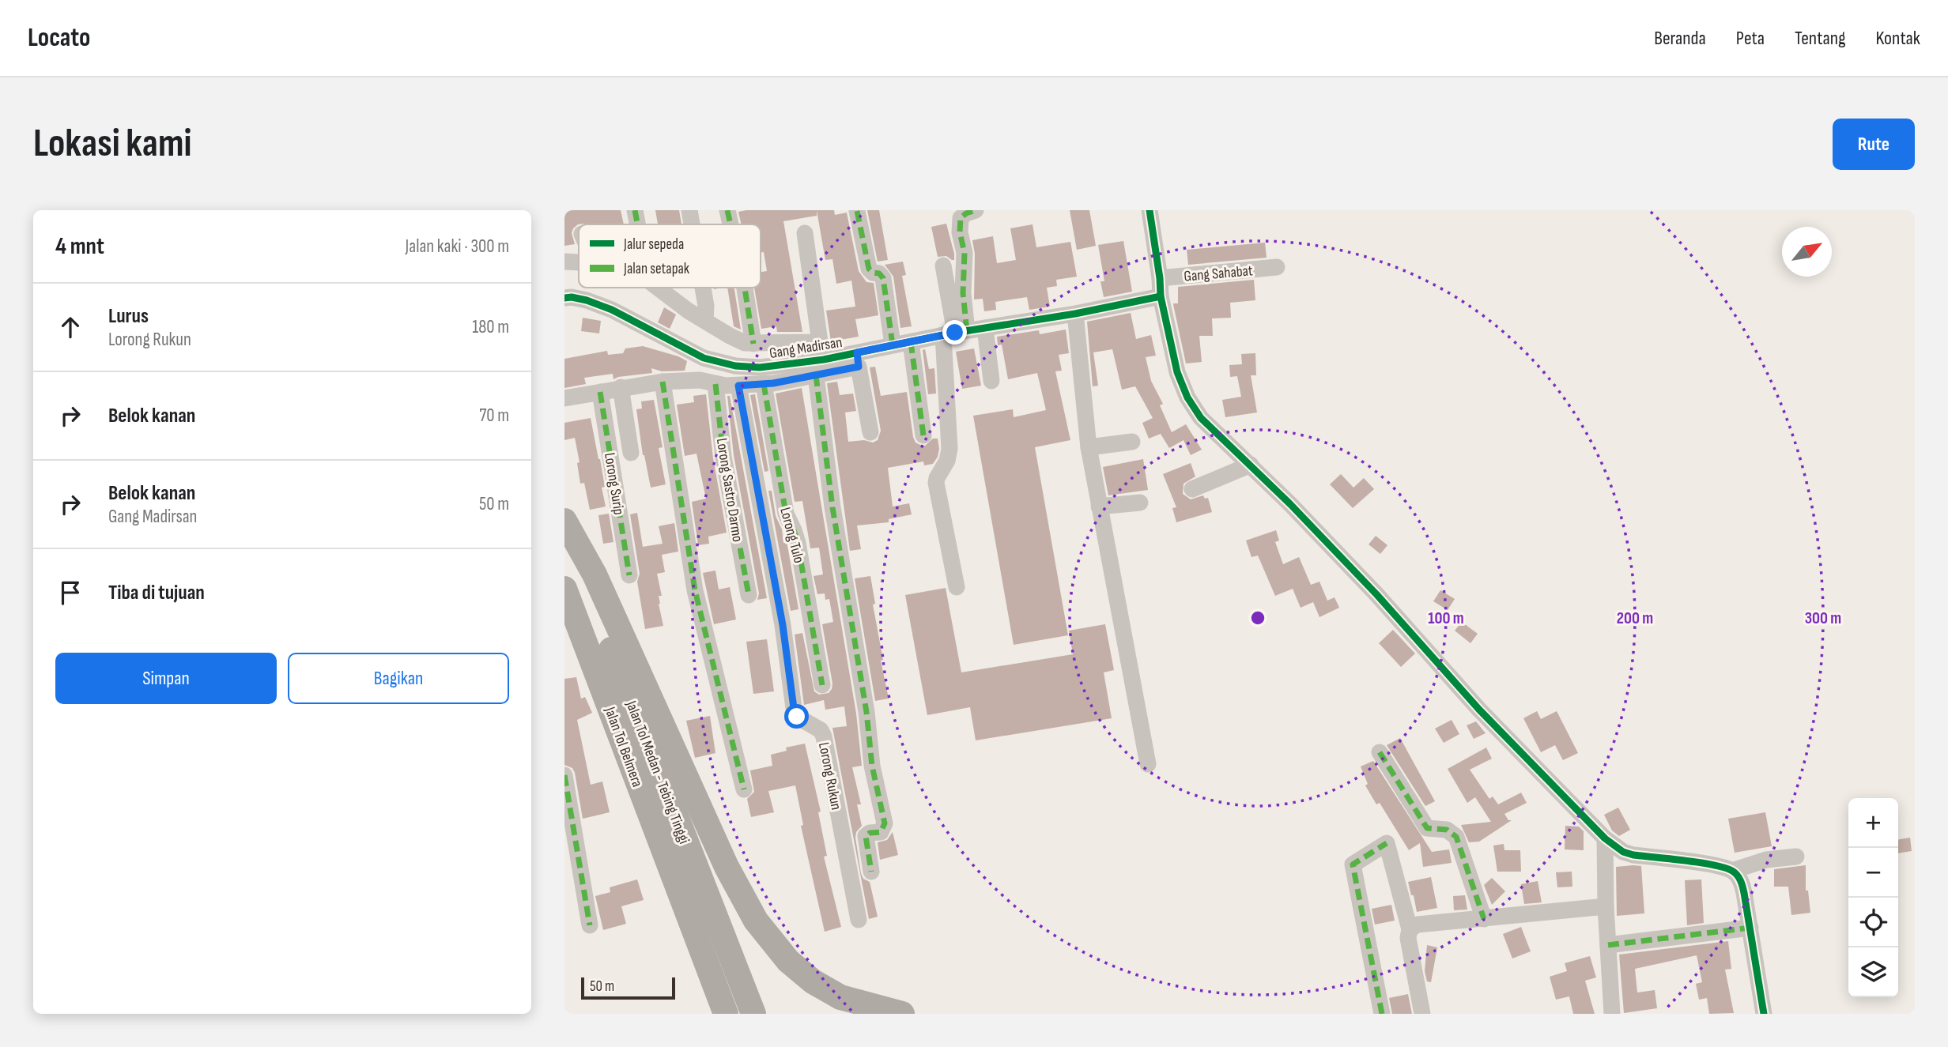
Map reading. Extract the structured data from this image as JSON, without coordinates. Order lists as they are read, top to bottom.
{
  "streets": {
    "highway": ["Jalan Tol Belmera", "Jalan Tol Medan - Tebing Tinggi"],
    "street": [
      "Gang Sahabat",
      "Gang Madirsan",
      "Lorong Surip",
      "Lorong Sastro Darmo",
      "Lorong Tulo",
      "Lorong Rukun"
    ]
  },
  "legend": ["Jalur sepeda", "Jalan setapak"],
  "scale_bar": "50 m",
  "north": "top right",
  "page": {
    "header": "Locato",
    "nav": [
      "Beranda",
      "Peta",
      "Tentang",
      "Kontak"
    ],
    "buttons": [
      "Rute",
      ["Simpan", "Bagikan"]
    ],
    "title": "Lokasi kami",
    "heading": ["4 mnt", "Jalan kaki · 300 m"],
    "list": [
      ["Lurus", "Lorong Rukun", "180 m"],
      ["Belok kanan", "70 m"],
      ["Belok kanan", "Gang Madirsan", "50 m"],
      "Tiba di tujuan"
    ],
    "map_buttons": ["+", "−"],
    "scale": "50 m"
  },
  "rings": ["100 m", "200 m", "300 m"]
}
